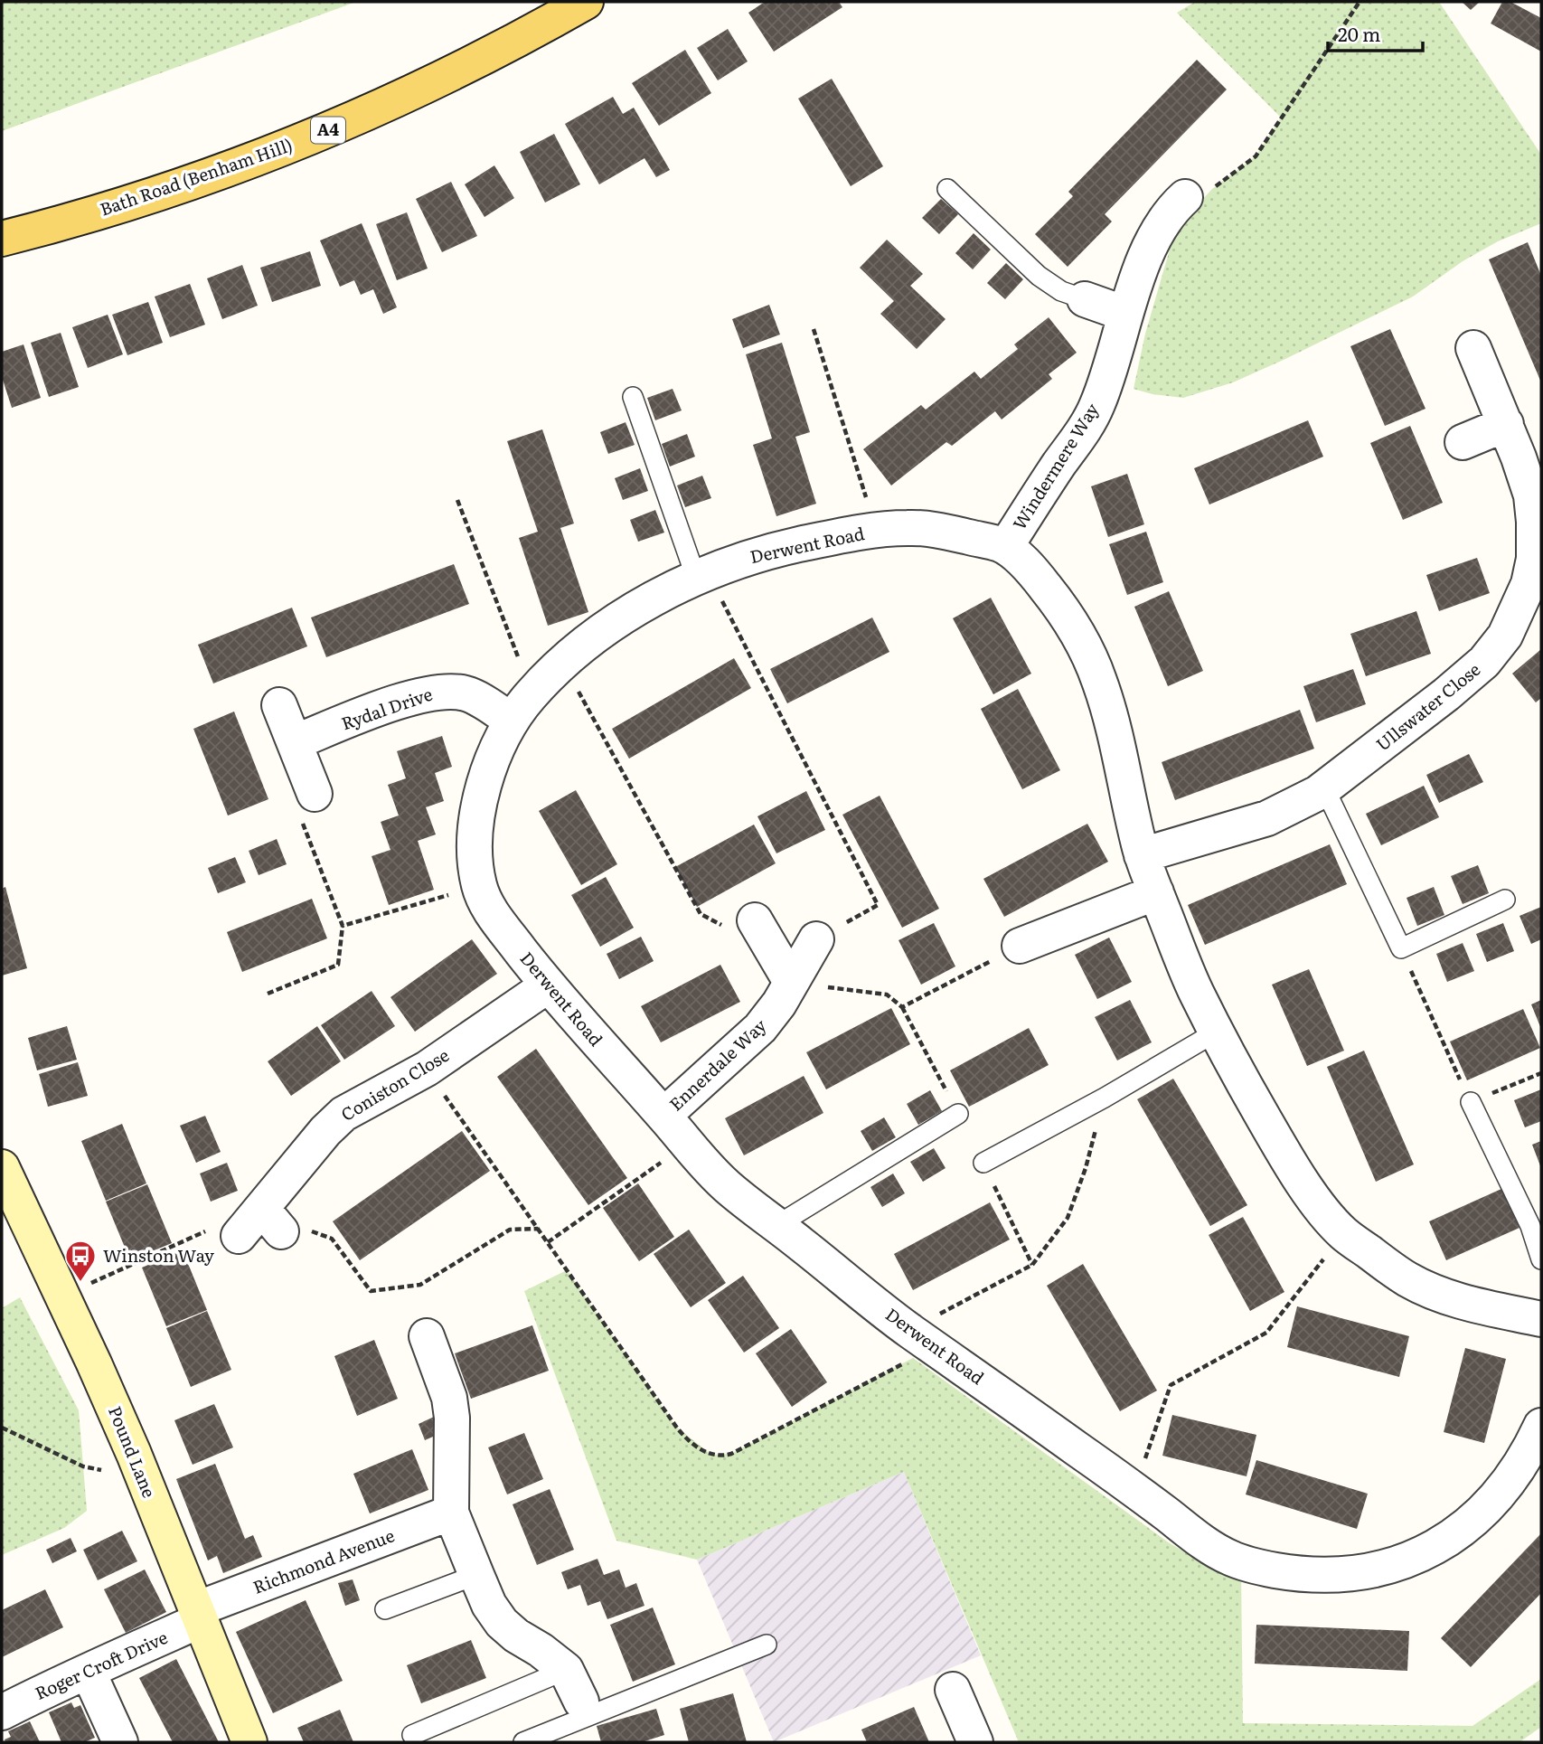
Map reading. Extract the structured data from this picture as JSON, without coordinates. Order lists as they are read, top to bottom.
{
  "streets": {
    "main road": ["A4", "Bath Road (Benham Hill)"],
    "street": [
      "Windermere Way",
      "Derwent Road",
      "Ullswater Close",
      "Rydal Drive",
      "Ennerdale Way",
      "Coniston Close",
      "Pound Lane",
      "Richmond Avenue",
      "Roger Croft Drive"
    ]
  },
  "crossings": [
    ["Windermere Way", "Derwent Road"],
    ["Derwent Road", "Rydal Drive"],
    ["Derwent Road", "Ennerdale Way"],
    ["Derwent Road", "Coniston Close"],
    ["Pound Lane", "Richmond Avenue"],
    ["Pound Lane", "Roger Croft Drive"],
    ["Richmond Avenue", "Roger Croft Drive"]
  ],
  "places": {
    "bus stop": ["Winston Way"]
  },
  "scale_bar": "20 m"
}
